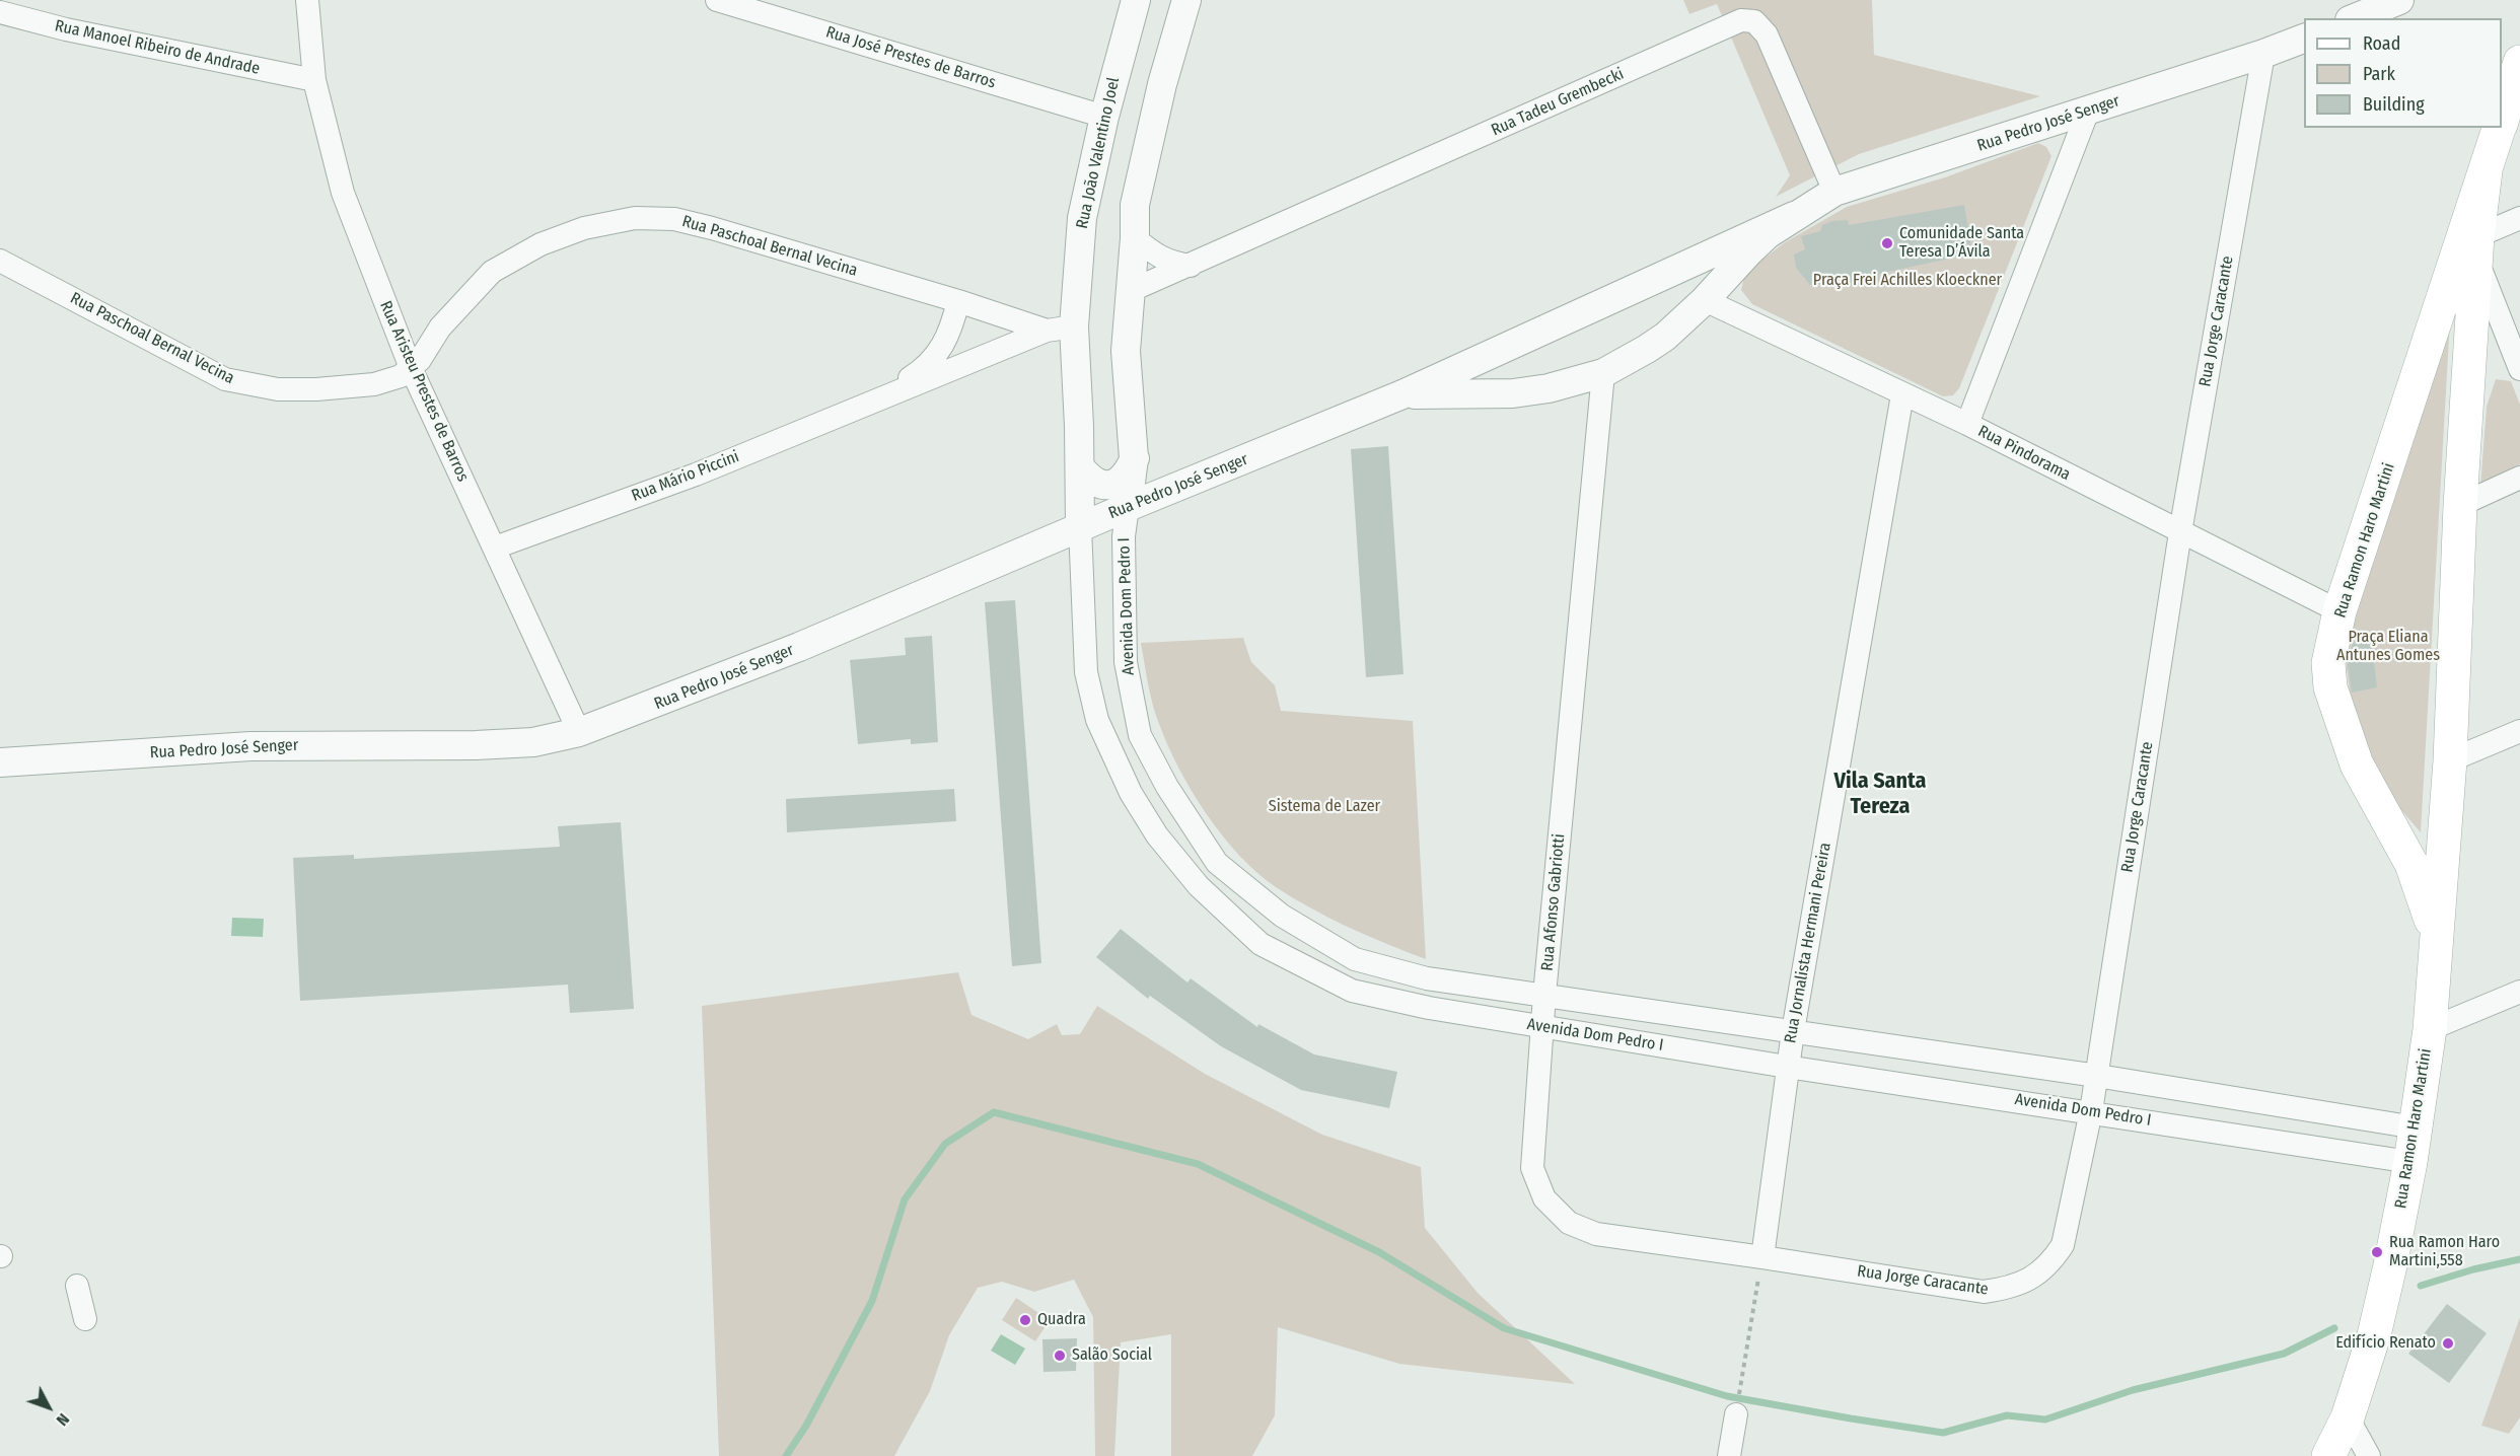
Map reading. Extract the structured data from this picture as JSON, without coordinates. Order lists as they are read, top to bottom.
{
  "streets": {
    "main road": ["Rua Ramon Haro Martini"],
    "street": [
      "Rua Manoel Ribeiro de Andrade",
      "Rua José Prestes de Barros",
      "Rua Tadeu Grembecki",
      "Rua Pedro José Senger",
      "Rua João Valentino Joel",
      "Rua Paschoal Bernal Vecina",
      "Rua Jorge Caracante",
      "Rua Aristeu Prestes de Barros",
      "Rua Pindorama",
      "Rua Mário Piccini",
      "Avenida Dom Pedro I",
      "Rua Afonso Gabriotti",
      "Rua Jornalista Hermani Pereira"
    ]
  },
  "crossings": [
    ["Rua Manoel Ribeiro de Andrade", "Rua Aristeu Prestes de Barros"],
    ["Rua José Prestes de Barros", "Rua João Valentino Joel"],
    ["Rua Tadeu Grembecki", "Rua Pedro José Senger"],
    ["Rua Pedro José Senger", "Rua João Valentino Joel"],
    ["Rua Pedro José Senger", "Rua Jorge Caracante"],
    ["Rua Pedro José Senger", "Rua Aristeu Prestes de Barros"],
    ["Rua Pedro José Senger", "Rua Pindorama"],
    ["Rua Pedro José Senger", "Avenida Dom Pedro I"],
    ["Rua Pedro José Senger", "Rua Afonso Gabriotti"],
    ["Rua João Valentino Joel", "Rua Paschoal Bernal Vecina"],
    ["Rua João Valentino Joel", "Rua Mário Piccini"],
    ["Rua João Valentino Joel", "Avenida Dom Pedro I"],
    ["Rua Paschoal Bernal Vecina", "Rua Aristeu Prestes de Barros"],
    ["Rua Paschoal Bernal Vecina", "Rua Mário Piccini"],
    ["Rua Jorge Caracante", "Rua Pindorama"],
    ["Rua Jorge Caracante", "Avenida Dom Pedro I"],
    ["Rua Jorge Caracante", "Rua Afonso Gabriotti"],
    ["Rua Jorge Caracante", "Rua Jornalista Hermani Pereira"],
    ["Rua Aristeu Prestes de Barros", "Rua Mário Piccini"],
    ["Rua Pindorama", "Rua Ramon Haro Martini"],
    ["Rua Pindorama", "Rua Jornalista Hermani Pereira"],
    ["Rua Ramon Haro Martini", "Avenida Dom Pedro I"],
    ["Avenida Dom Pedro I", "Rua Afonso Gabriotti"],
    ["Avenida Dom Pedro I", "Rua Jornalista Hermani Pereira"],
    ["Rua Afonso Gabriotti", "Rua Jornalista Hermani Pereira"]
  ],
  "districts": ["Vila Santa Tereza"],
  "parks": ["Praça Frei Achilles Kloeckner", "Praça Eliana Antunes Gomes", "Sistema de Lazer"],
  "places": [
    "Comunidade Santa Teresa D’Ávila",
    "Rua Ramon Haro Martini,558",
    "Quadra",
    "Edifício Renato",
    "Salão Social"
  ],
  "legend": ["Road", "Park", "Building"],
  "north": "bottom right"
}
